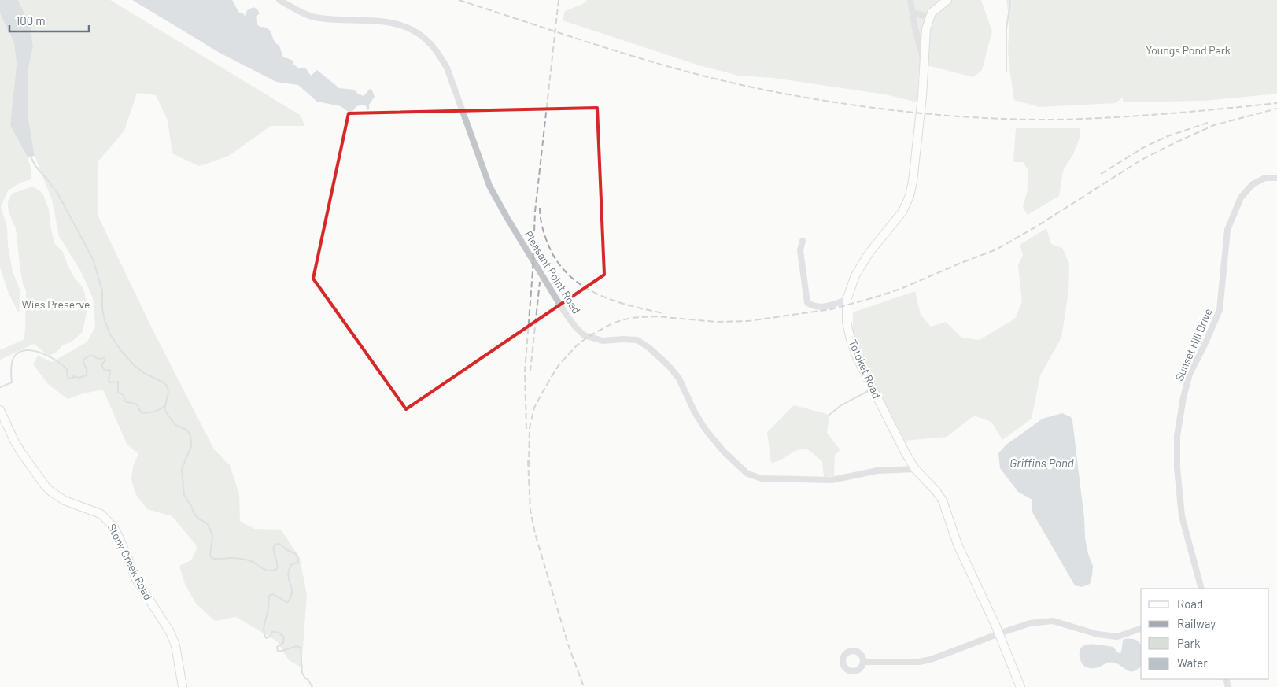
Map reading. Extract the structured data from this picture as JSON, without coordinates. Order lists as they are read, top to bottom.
{
  "streets": {
    "main road": ["Totoket Road", "Stony Creek Road"],
    "street": ["Pleasant Point Road", "Sunset Hill Drive"]
  },
  "crossings": [
    ["Pleasant Point Road", "Totoket Road"]
  ],
  "water": ["Griffins Pond"],
  "parks": ["Youngs Pond Park", "Wies Preserve"],
  "legend": [
    "Road",
    "Railway",
    "Park",
    "Water"
  ],
  "scale_bar": "100 m"
}
